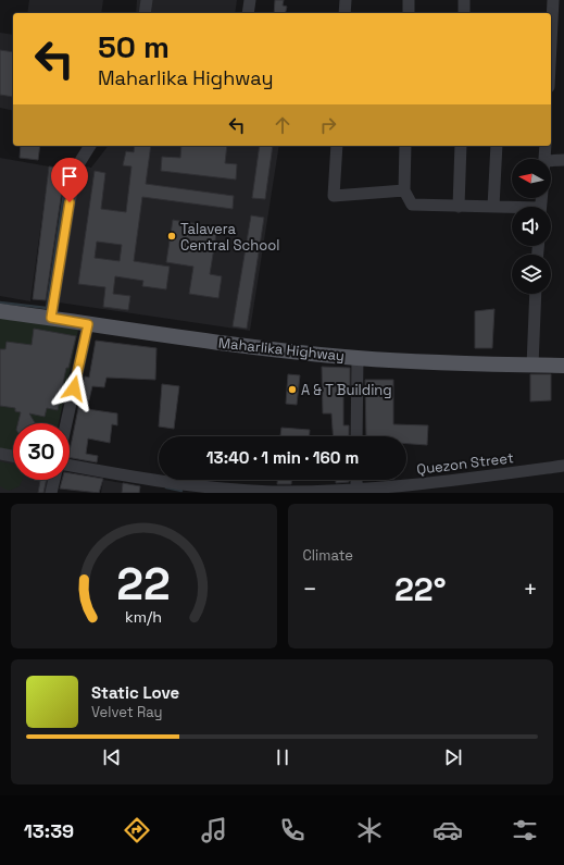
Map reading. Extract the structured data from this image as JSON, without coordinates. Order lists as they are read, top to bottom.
{
  "streets": {
    "main road": ["Maharlika Highway"],
    "street": ["Quezon Street"]
  },
  "places": ["Talavera Central School", "A & T Building"],
  "north": "left",
  "page": {
    "turn": ["50 m", "Maharlika Highway"],
    "limit": "30",
    "trip": "13:40 · 1 min · 160 m",
    "tile": "Climate",
    "heat": ["−", "22°", "+"],
    "song": ["Static Love", "Velvet Ray"],
    "tabs": "13:39",
    "gauge": ["22", "km/h"]
  }
}
